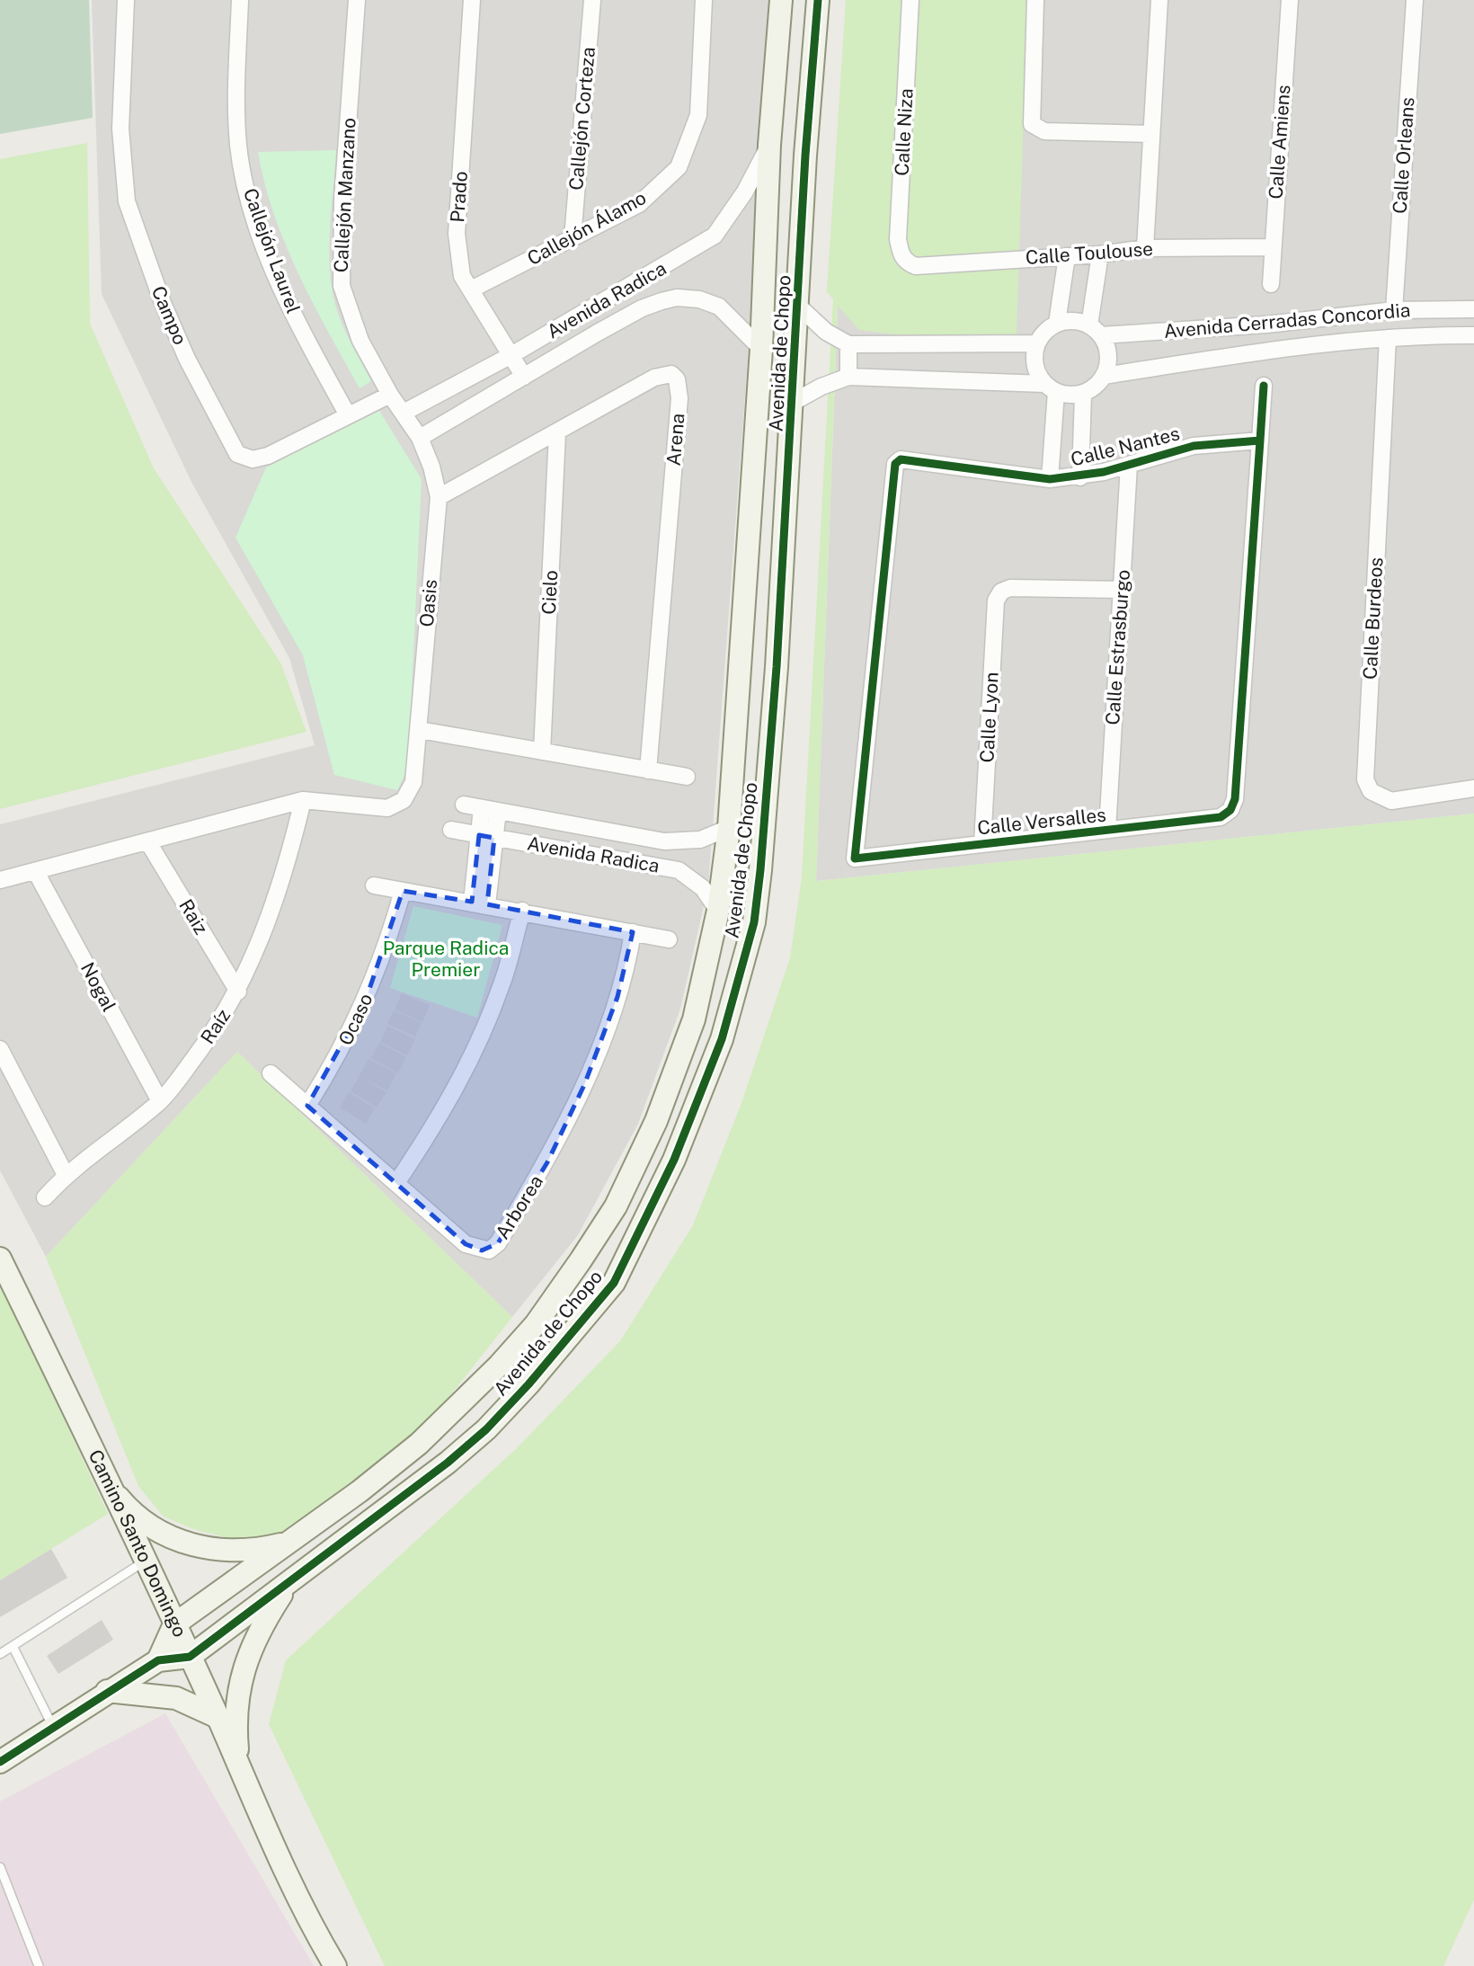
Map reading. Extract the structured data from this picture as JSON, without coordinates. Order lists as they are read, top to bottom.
{
  "streets": {
    "street": [
      "Callejón Corteza",
      "Calle Niza",
      "Calle Amiens",
      "Calle Orleans",
      "Callejón Manzano",
      "Prado",
      "Callejón Álamo",
      "Callejón Laurel",
      "Calle Toulouse",
      "Avenida Radica",
      "Campo",
      "Avenida Cerradas Concordia",
      "Avenida de Chopo",
      "Arena",
      "Calle Nantes",
      "Cielo",
      "Oasis",
      "Calle Burdeos",
      "Calle Estrasburgo",
      "Calle Lyon",
      "Calle Versalles",
      "Raiz",
      "Nogal",
      "Ocaso",
      "Raíz",
      "Arborea",
      "Camino Santo Domingo"
    ]
  },
  "crossings": [
    ["Callejón Corteza", "Callejón Álamo"],
    ["Calle Niza", "Calle Toulouse"],
    ["Calle Amiens", "Calle Toulouse"],
    ["Calle Orleans", "Avenida Cerradas Concordia"],
    ["Callejón Manzano", "Avenida Radica"],
    ["Callejón Manzano", "Campo"],
    ["Callejón Manzano", "Oasis"],
    ["Prado", "Callejón Álamo"],
    ["Prado", "Avenida Radica"],
    ["Callejón Laurel", "Campo"],
    ["Avenida Radica", "Avenida de Chopo"],
    ["Avenida Radica", "Oasis"],
    ["Avenida Cerradas Concordia", "Calle Burdeos"],
    ["Avenida de Chopo", "Camino Santo Domingo"],
    ["Arena", "Cielo"],
    ["Arena", "Oasis"],
    ["Calle Nantes", "Calle Estrasburgo"],
    ["Calle Nantes", "Calle Versalles"],
    ["Oasis", "Raíz"],
    ["Calle Estrasburgo", "Calle Lyon"],
    ["Calle Estrasburgo", "Calle Versalles"],
    ["Calle Lyon", "Calle Versalles"],
    ["Raiz", "Raíz"],
    ["Nogal", "Raíz"],
    ["Ocaso", "Arborea"]
  ],
  "parks": ["Parque Radica Premier"]
}
